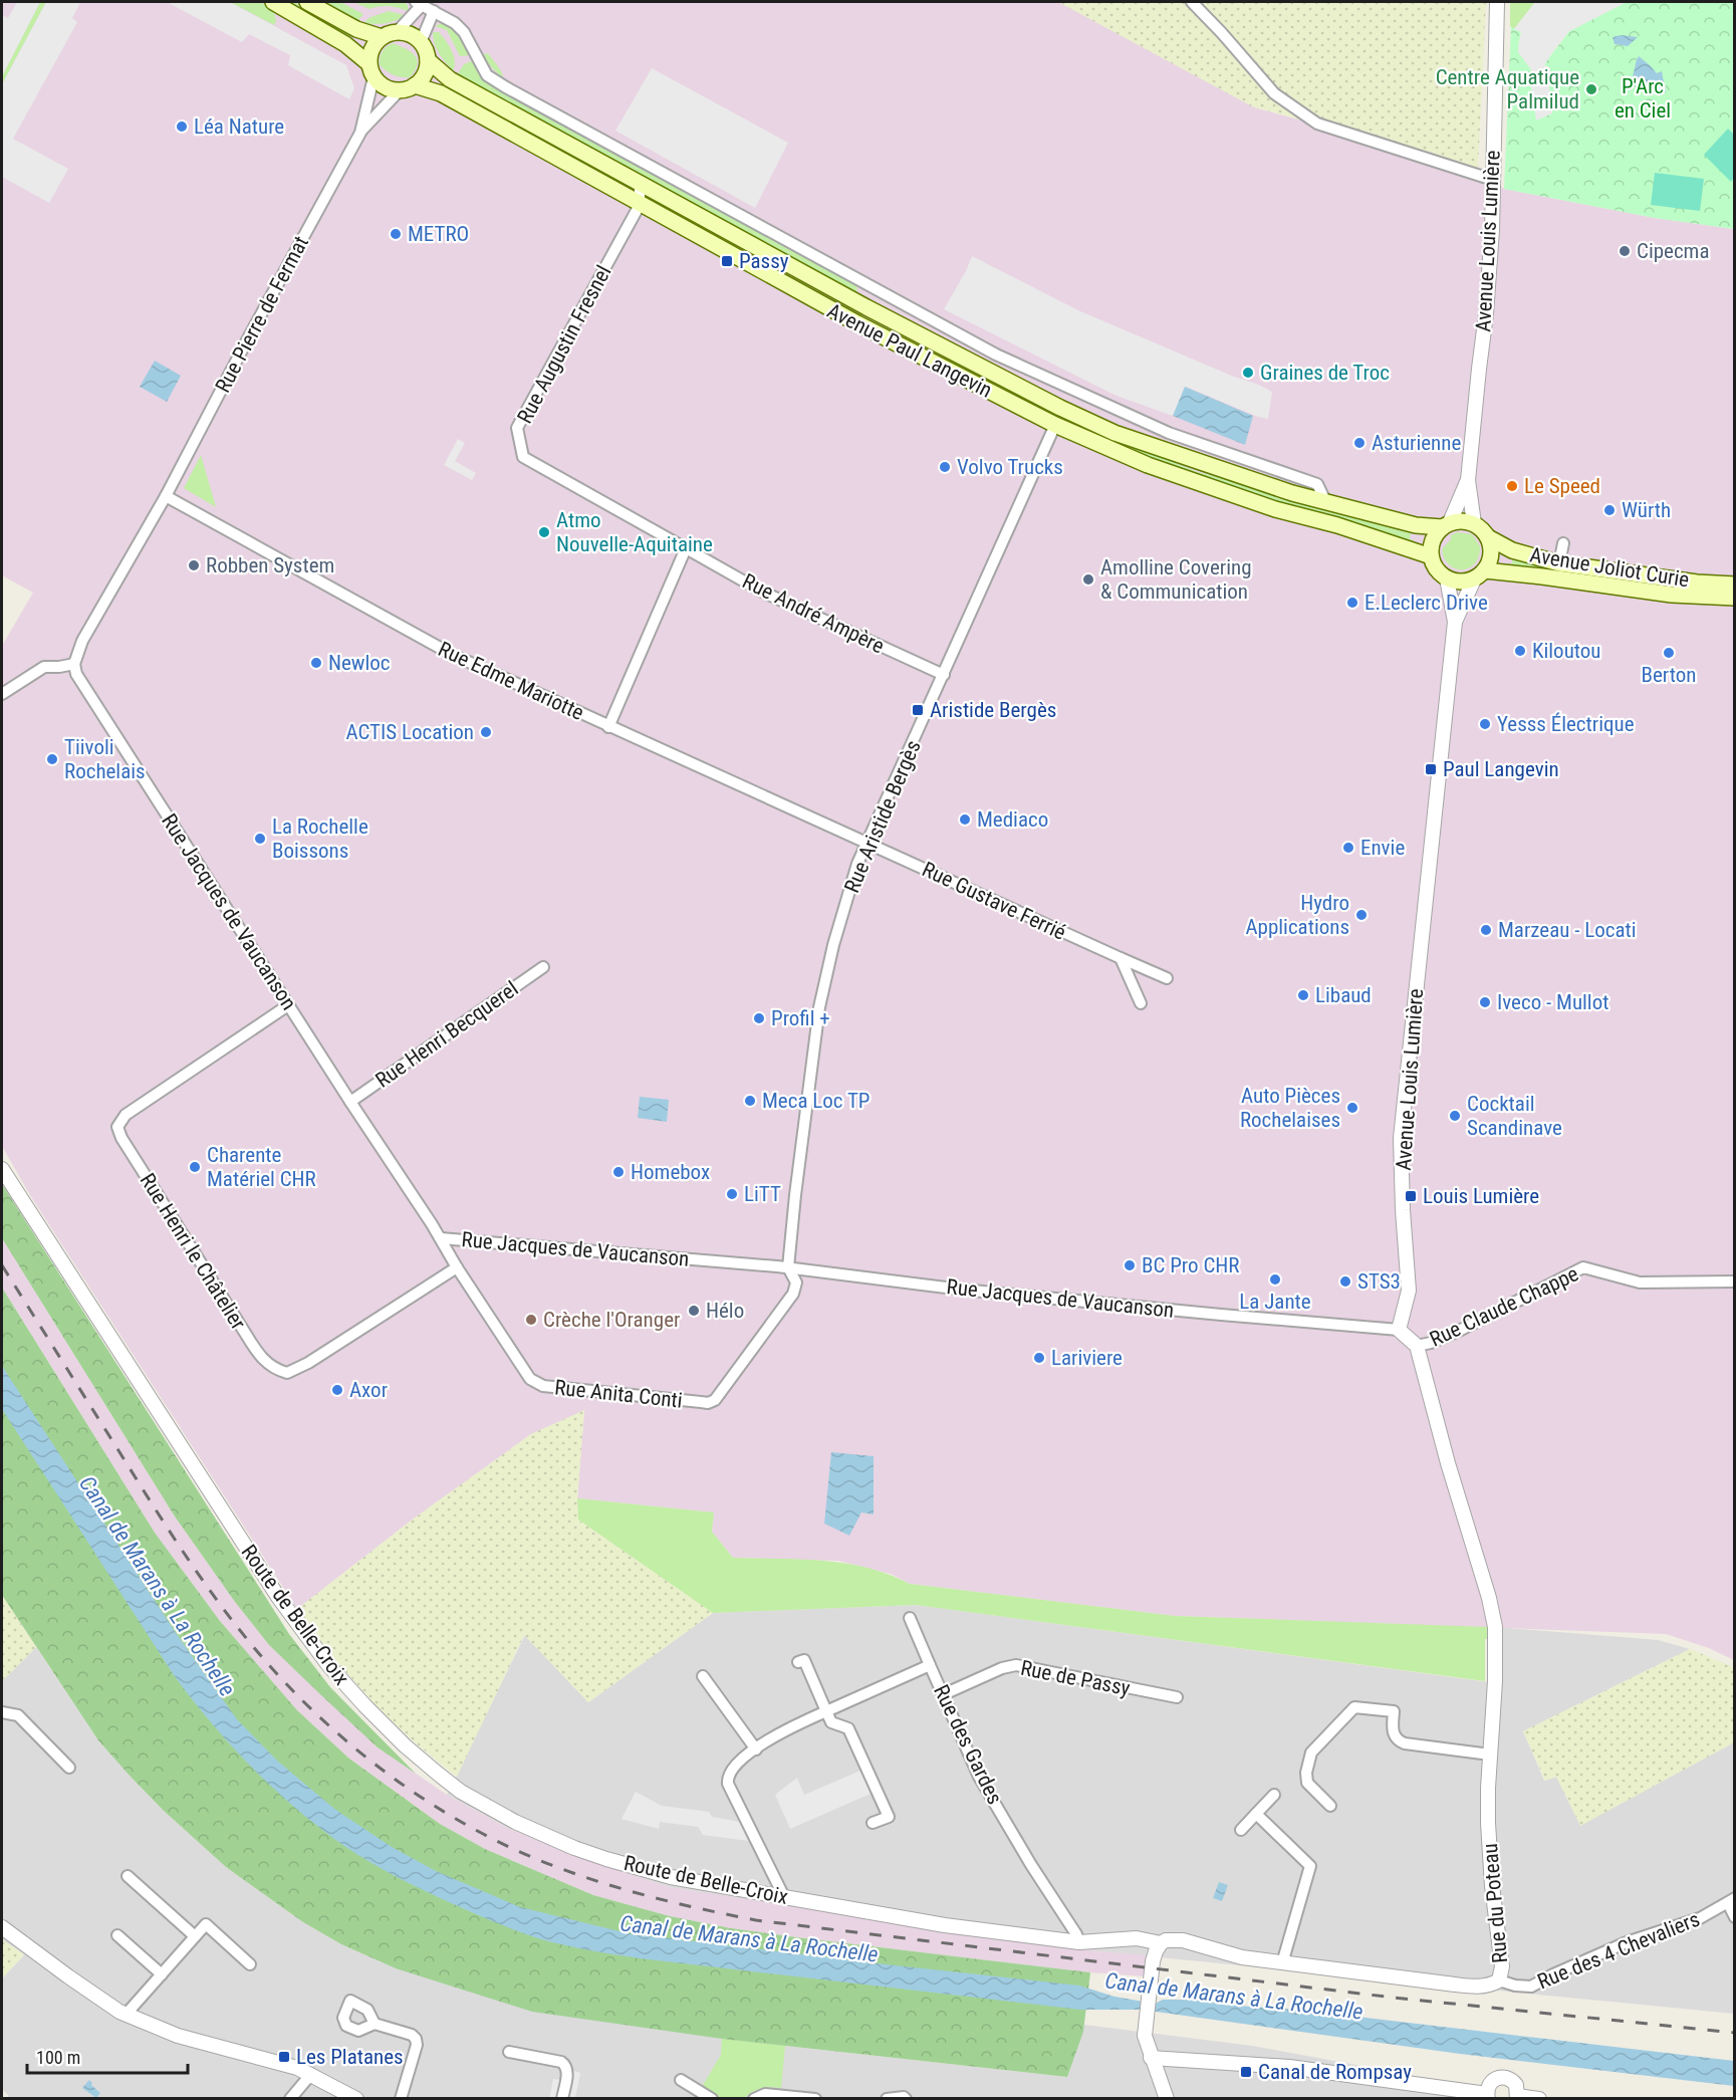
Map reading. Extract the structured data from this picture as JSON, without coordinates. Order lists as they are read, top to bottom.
{
  "streets": {
    "main road": ["Avenue Paul Langevin", "Avenue Joliot Curie"],
    "street": [
      "Avenue Louis Lumière",
      "Rue Pierre de Fermat",
      "Rue Augustin Fresnel",
      "Rue André Ampère",
      "Rue Edme Mariotte",
      "Rue Aristide Bergès",
      "Rue Gustave Ferrié",
      "Rue Jacques de Vaucanson",
      "Rue Henri Becquerel",
      "Rue Henri le Châtelier",
      "Rue Claude Chappe",
      "Rue Anita Conti",
      "Route de Belle-Croix",
      "Rue de Passy",
      "Rue des Gardes",
      "Rue du Poteau",
      "Rue des 4 Chevaliers"
    ]
  },
  "crossings": [
    ["Avenue Louis Lumière", "Avenue Paul Langevin"],
    ["Avenue Louis Lumière", "Avenue Joliot Curie"],
    ["Avenue Louis Lumière", "Rue Jacques de Vaucanson"],
    ["Rue Pierre de Fermat", "Avenue Paul Langevin"],
    ["Rue Pierre de Fermat", "Rue Edme Mariotte"],
    ["Rue Augustin Fresnel", "Avenue Paul Langevin"],
    ["Rue Augustin Fresnel", "Rue André Ampère"],
    ["Avenue Paul Langevin", "Avenue Joliot Curie"],
    ["Avenue Paul Langevin", "Rue Aristide Bergès"],
    ["Rue André Ampère", "Rue Aristide Bergès"],
    ["Rue Edme Mariotte", "Rue Aristide Bergès"],
    ["Rue Edme Mariotte", "Rue Gustave Ferrié"],
    ["Rue Aristide Bergès", "Rue Gustave Ferrié"],
    ["Rue Aristide Bergès", "Rue Jacques de Vaucanson"],
    ["Rue Aristide Bergès", "Rue Anita Conti"],
    ["Rue Jacques de Vaucanson", "Rue Henri Becquerel"],
    ["Rue Jacques de Vaucanson", "Rue Henri le Châtelier"],
    ["Rue Jacques de Vaucanson", "Rue Anita Conti"],
    ["Rue Henri le Châtelier", "Rue Anita Conti"],
    ["Rue Claude Chappe", "Rue du Poteau"],
    ["Route de Belle-Croix", "Rue des Gardes"],
    ["Route de Belle-Croix", "Rue du Poteau"],
    ["Rue de Passy", "Rue des Gardes"],
    ["Rue du Poteau", "Rue des 4 Chevaliers"]
  ],
  "water": ["Canal de Marans à La Rochelle"],
  "parks": ["P'Arc en Ciel"],
  "places": {
    "other": [
      "Centre Aquatique Palmilud",
      "Léa Nature",
      "METRO",
      "Cipecma",
      "Graines de Troc",
      "Asturienne",
      "Volvo Trucks",
      "Le Speed",
      "Würth",
      "Atmo Nouvelle-Aquitaine",
      "Robben System",
      "Amolline Covering & Communication",
      "E.Leclerc Drive",
      "Kiloutou",
      "Berton",
      "Newloc",
      "Yesss Électrique",
      "ACTIS Location",
      "Tiivoli Rochelais",
      "Mediaco",
      "La Rochelle Boissons",
      "Envie",
      "Hydro Applications",
      "Marzeau - Locati",
      "Libaud",
      "Iveco - Mullot",
      "Profil +",
      "Meca Loc TP",
      "Auto Pièces Rochelaises",
      "Cocktail Scandinave",
      "Charente Matériel CHR",
      "Homebox",
      "LiTT",
      "BC Pro CHR",
      "La Jante",
      "STS3",
      "Hélo",
      "Crèche l'Oranger",
      "Lariviere",
      "Axor"
    ],
    "transit": [
      "Passy",
      "Aristide Bergès",
      "Paul Langevin",
      "Louis Lumière",
      "Les Platanes",
      "Canal de Rompsay"
    ]
  },
  "scale_bar": "100 m"
}
